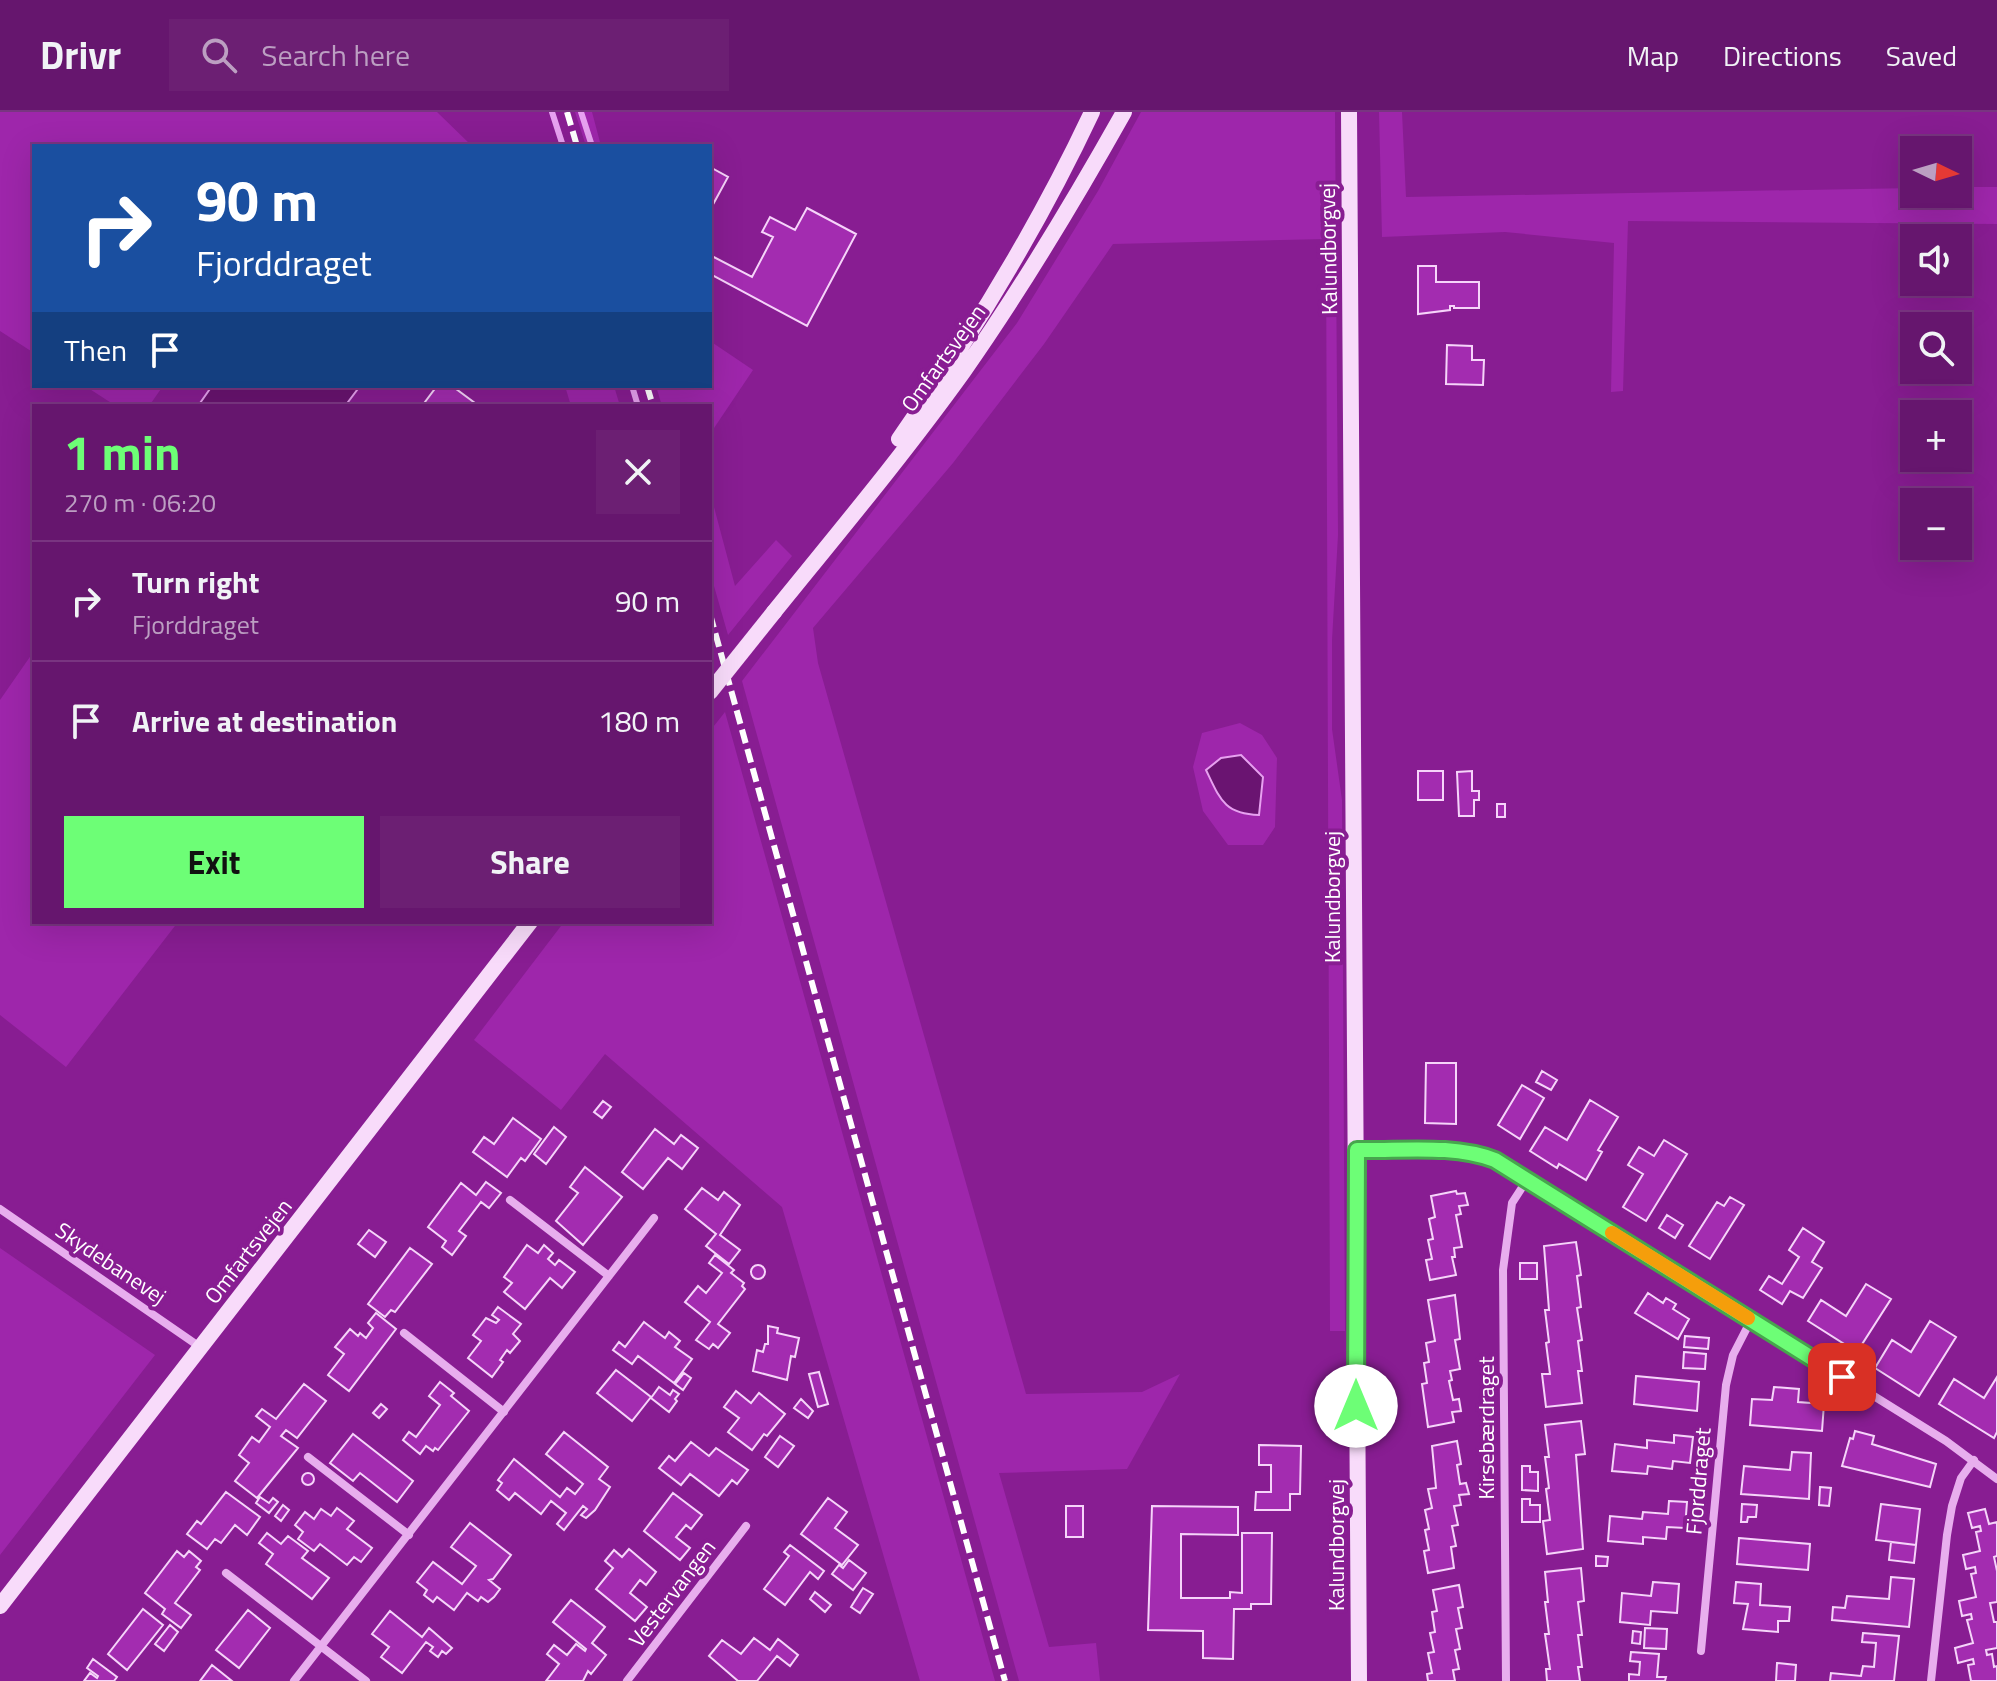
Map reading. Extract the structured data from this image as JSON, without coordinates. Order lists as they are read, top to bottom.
{
  "streets": {
    "main road": ["Kalundborgvej", "Omfartsvejen"],
    "street": [
      "Skydebanevej",
      "Kirsebærdraget",
      "Fjorddraget",
      "Vestervangen"
    ]
  },
  "crossings": [
    ["Omfartsvejen", "Skydebanevej"]
  ],
  "north": "right",
  "page": {
    "header": "Drivr",
    "search": "Search here",
    "nav": ["Map", "Directions", "Saved"],
    "map_buttons": ["+", "−"],
    "turn": ["90 m", "Fjorddraget"],
    "then": "Then",
    "heading": ["1 min", "270 m · 06:20"],
    "list": [
      {
        "name": "Turn right",
        "note": "Fjorddraget",
        "value": "90 m"
      },
      {
        "name": "Arrive at destination",
        "value": "180 m"
      }
    ],
    "buttons": ["Exit", "Share"]
  }
}
